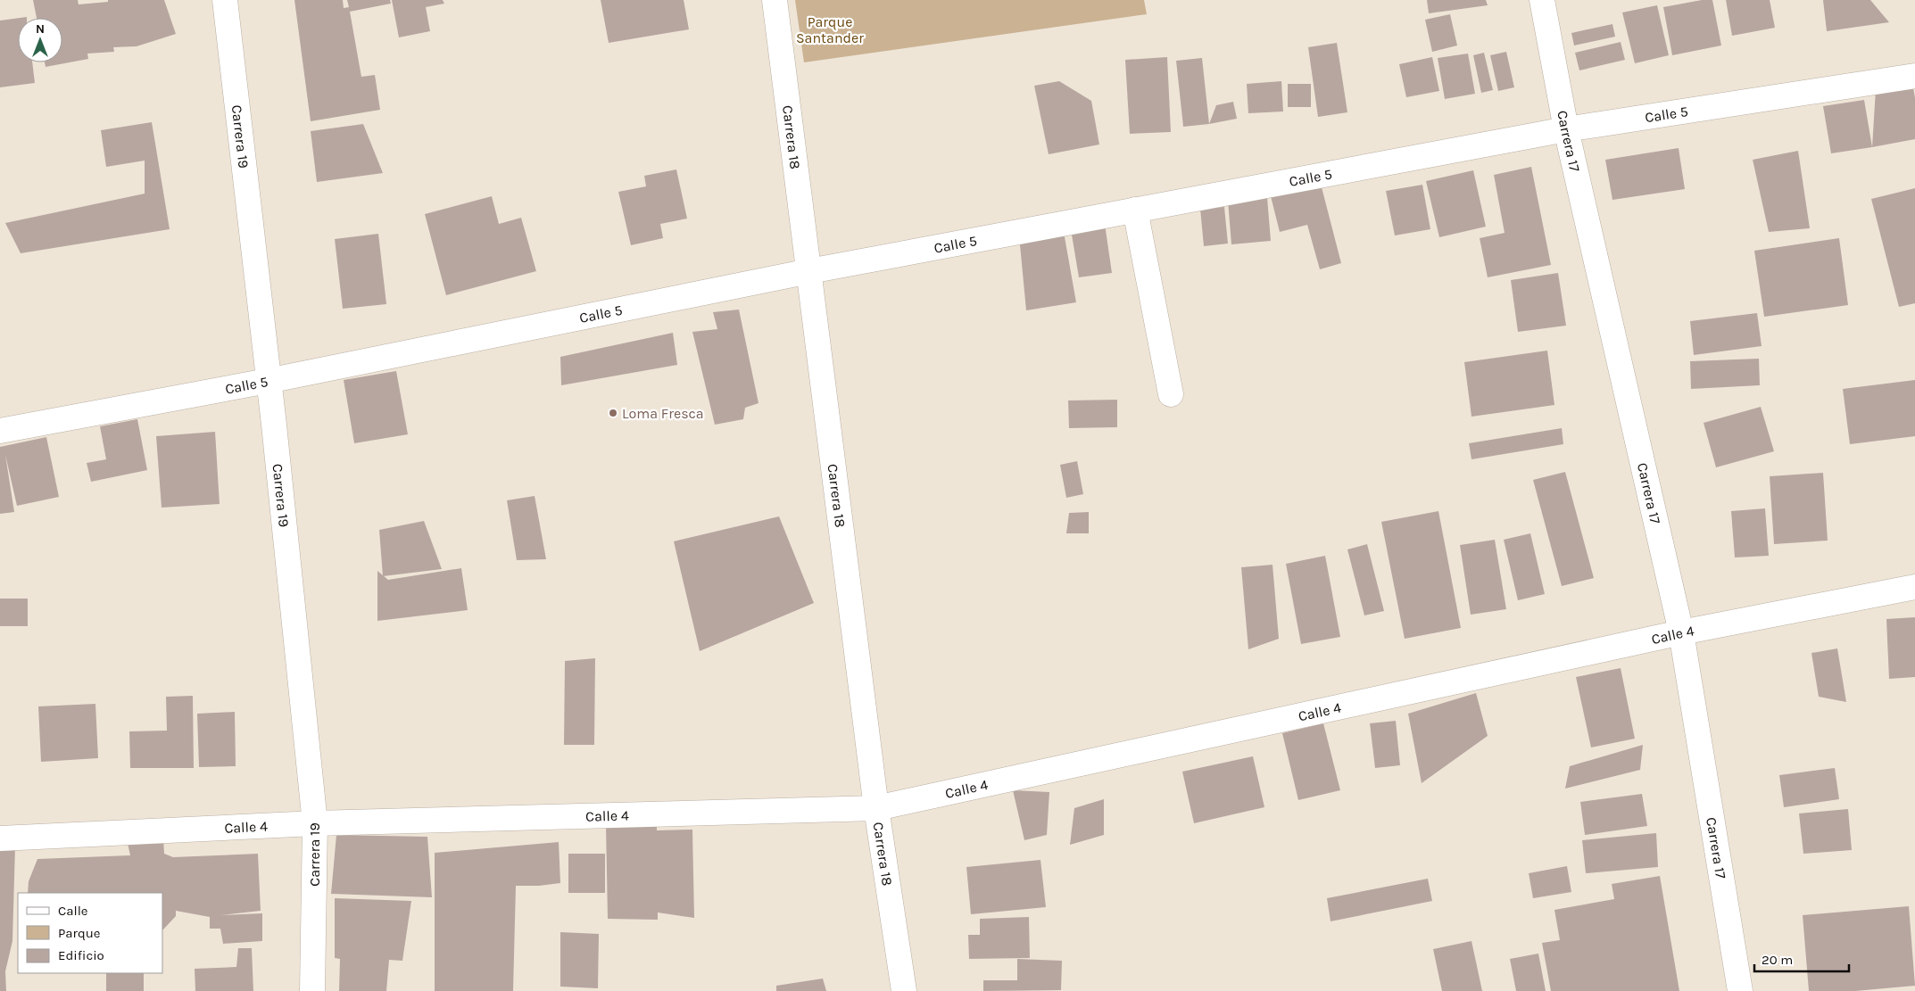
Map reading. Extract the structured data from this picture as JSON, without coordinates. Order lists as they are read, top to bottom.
{
  "streets": {
    "street": [
      "Calle 5",
      "Carrera 19",
      "Carrera 18",
      "Carrera 17",
      "Calle 4"
    ]
  },
  "crossings": [
    ["Calle 5", "Carrera 19"],
    ["Calle 5", "Carrera 18"],
    ["Calle 5", "Carrera 17"],
    ["Carrera 19", "Calle 4"],
    ["Carrera 18", "Calle 4"],
    ["Carrera 17", "Calle 4"]
  ],
  "parks": ["Parque Santander"],
  "places": ["Loma Fresca"],
  "legend": ["Calle", "Parque", "Edificio"],
  "scale_bar": "20 m",
  "north": "top"
}
